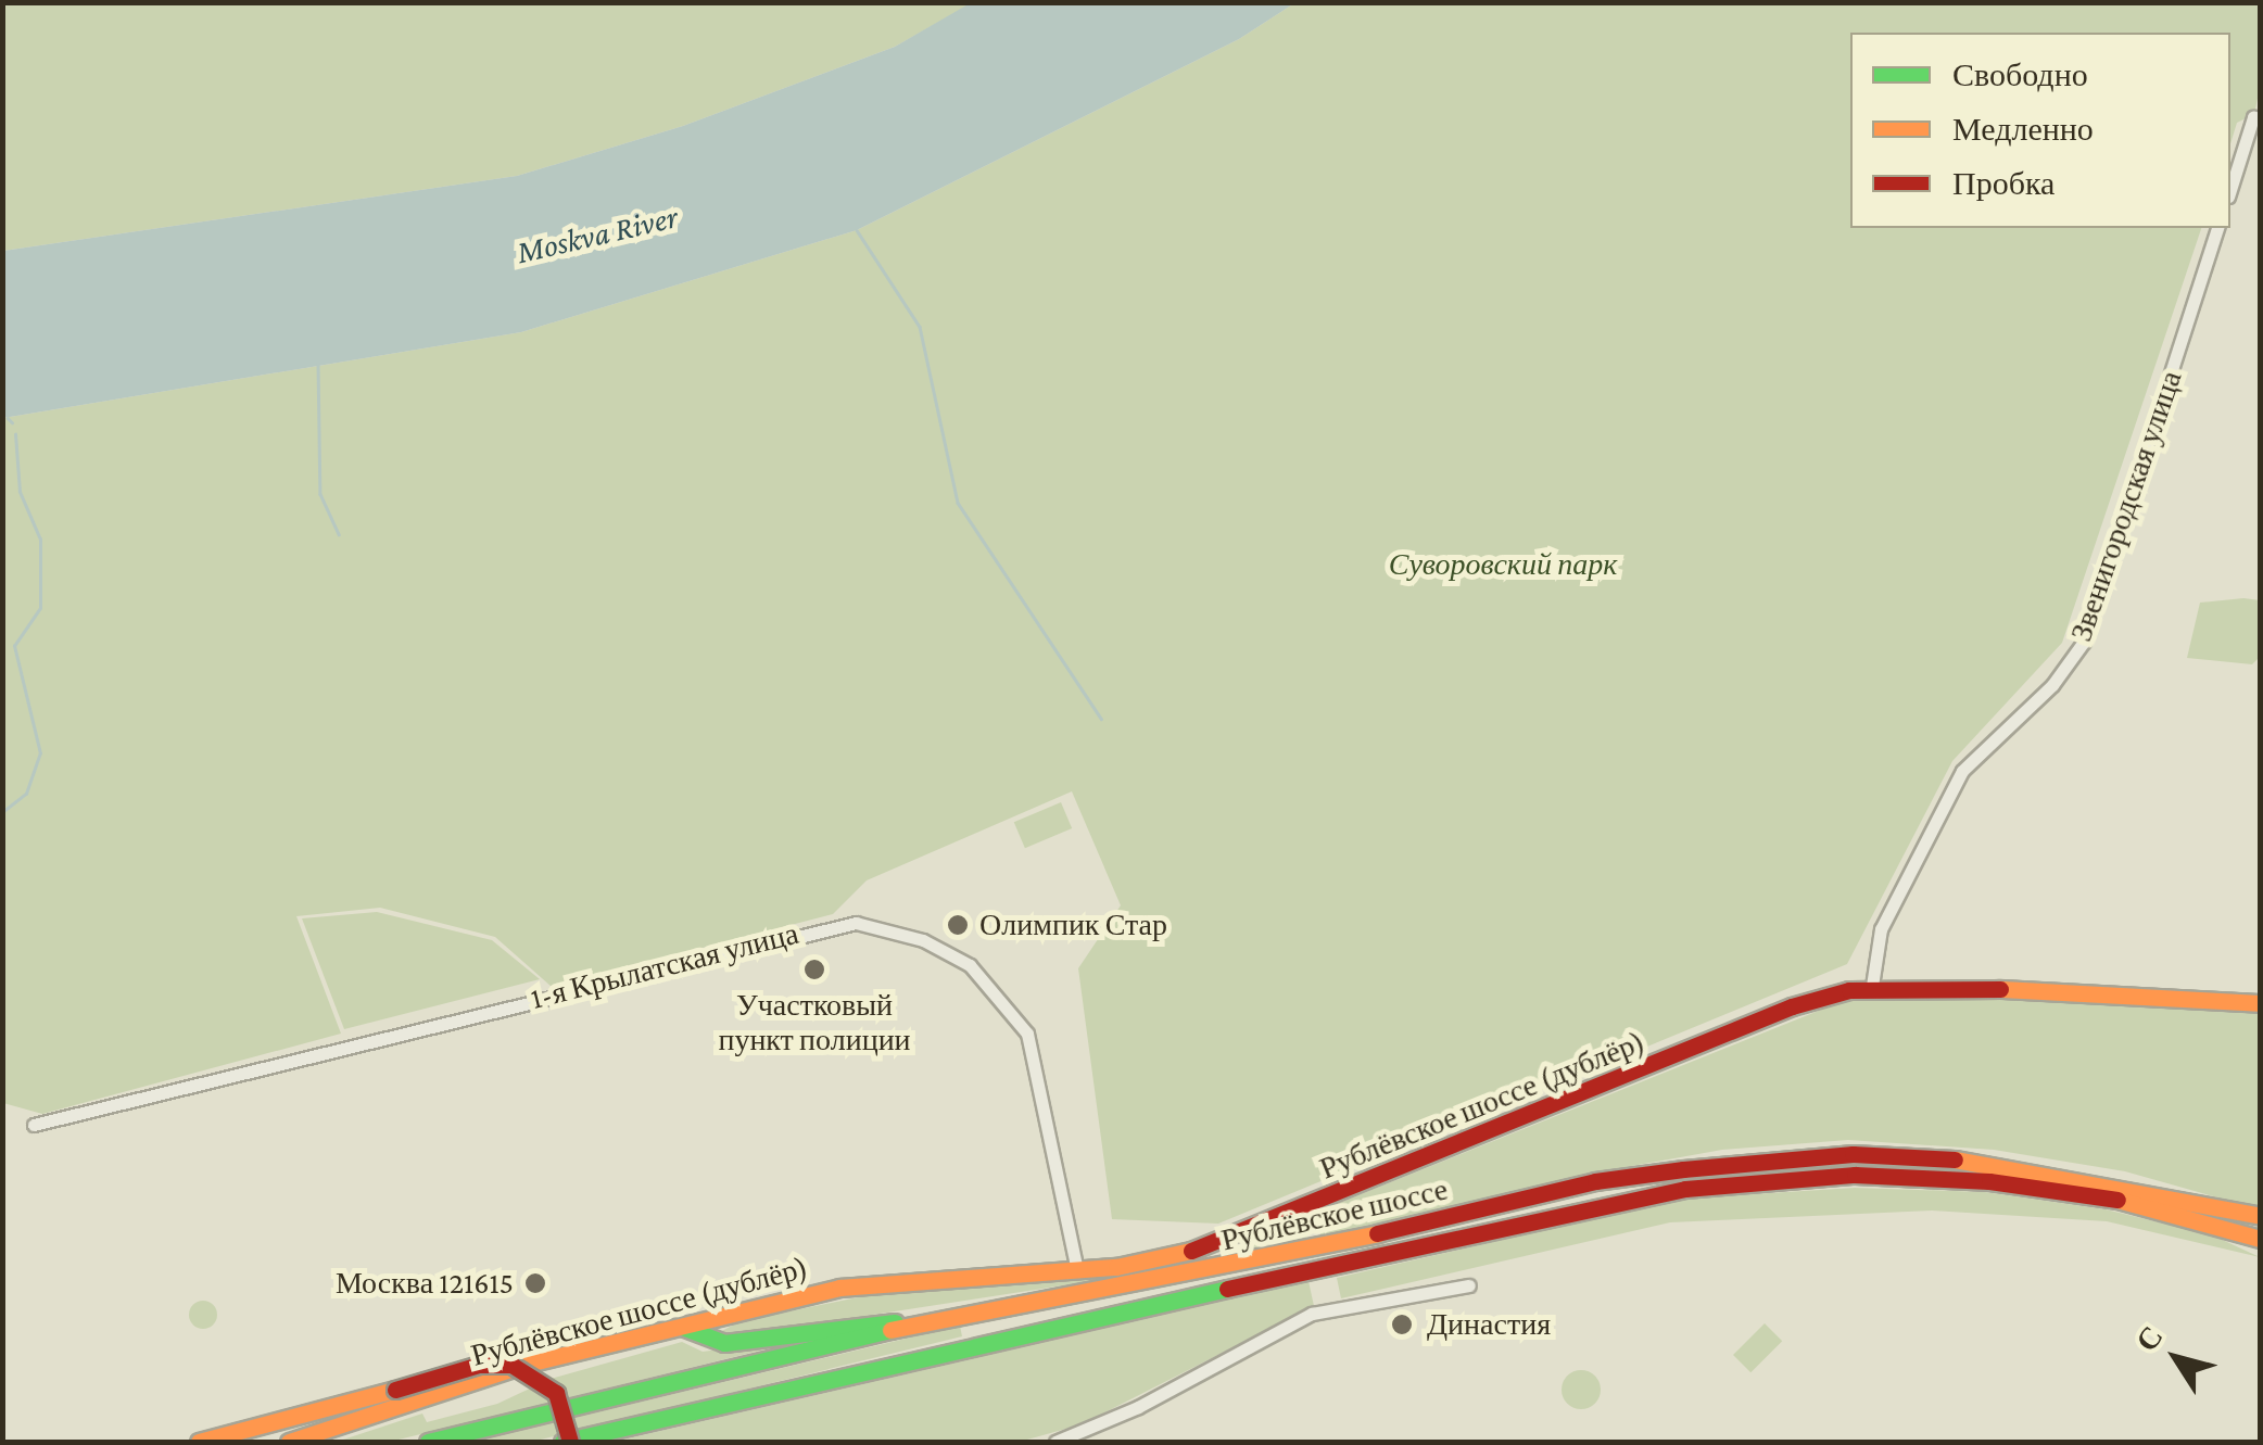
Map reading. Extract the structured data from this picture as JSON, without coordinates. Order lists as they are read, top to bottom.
{
  "streets": {
    "main road": ["Рублёвское шоссе (дублёр)", "Рублёвское шоссе"],
    "street": ["Звенигородская улица", "1-я Крылатская улица"]
  },
  "crossings": [
    ["Звенигородская улица", "Рублёвское шоссе (дублёр)"],
    ["1-я Крылатская улица", "Рублёвское шоссе (дублёр)"]
  ],
  "water": ["Moskva River"],
  "parks": ["Суворовский парк"],
  "places": [
    "Олимпик Стар",
    "Участковый пункт полиции",
    "Москва 121615",
    "Династия"
  ],
  "legend": ["Свободно", "Медленно", "Пробка"],
  "north": "top left"
}
